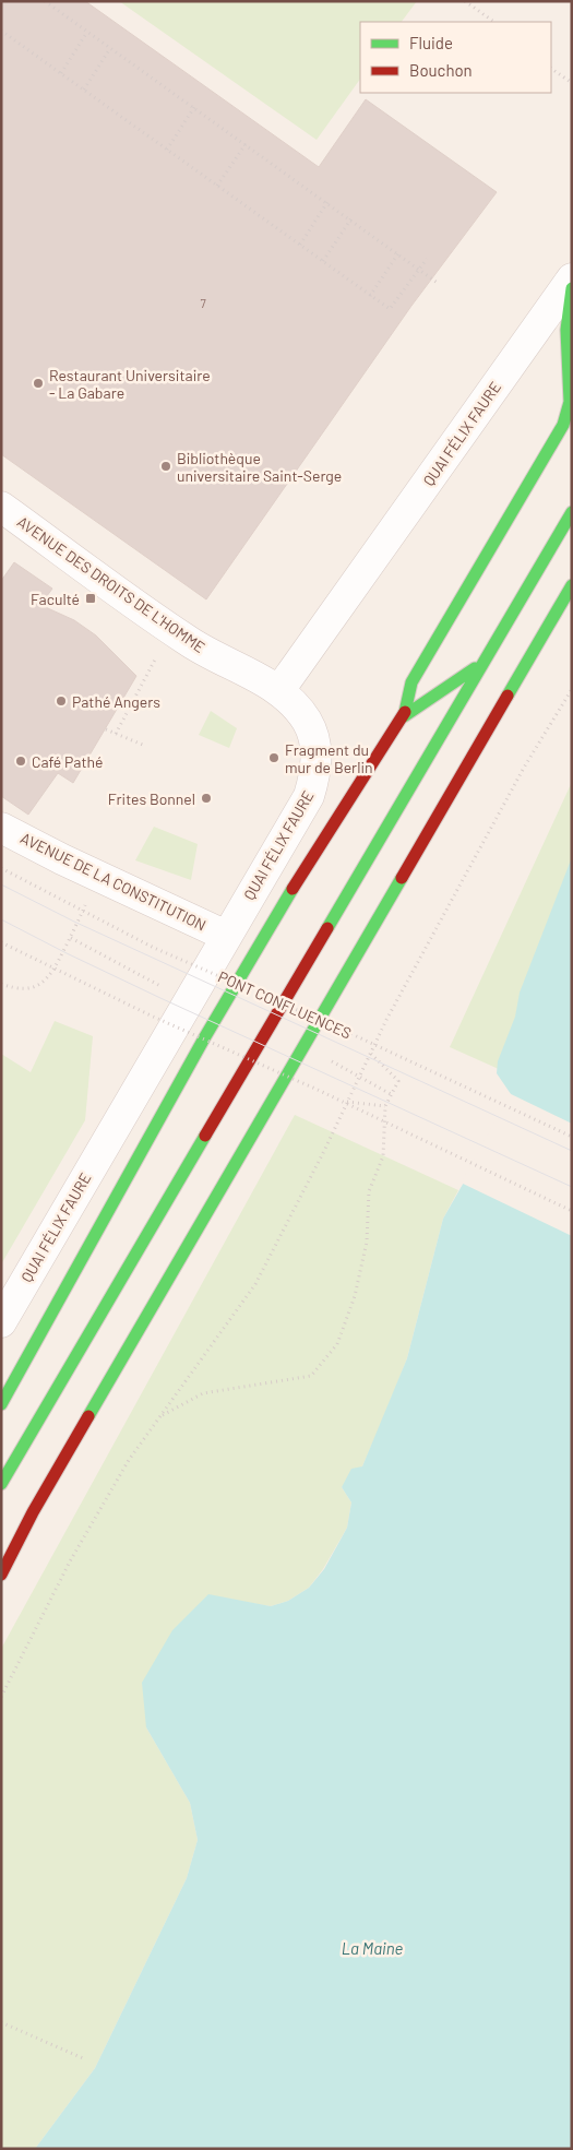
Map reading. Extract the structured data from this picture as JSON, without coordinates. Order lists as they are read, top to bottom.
{
  "streets": {
    "street": ["QUAI FÉLIX FAURE", "AVENUE DES DROITS DE L'HOMME", "AVENUE DE LA CONSTITUTION"],
    "path": ["PONT CONFLUENCES"]
  },
  "crossings": [
    ["QUAI FÉLIX FAURE", "AVENUE DES DROITS DE L'HOMME"],
    ["QUAI FÉLIX FAURE", "AVENUE DE LA CONSTITUTION"]
  ],
  "water": ["La Maine"],
  "places": {
    "other": [
      "Restaurant Universitaire - La Gabare",
      "Bibliothèque universitaire Saint-Serge",
      "Pathé Angers",
      "Fragment du mur de Berlin",
      "Café Pathé",
      "Frites Bonnel"
    ],
    "transit": ["Faculté"]
  },
  "house_numbers": ["7"],
  "legend": ["Fluide", "Bouchon"]
}
